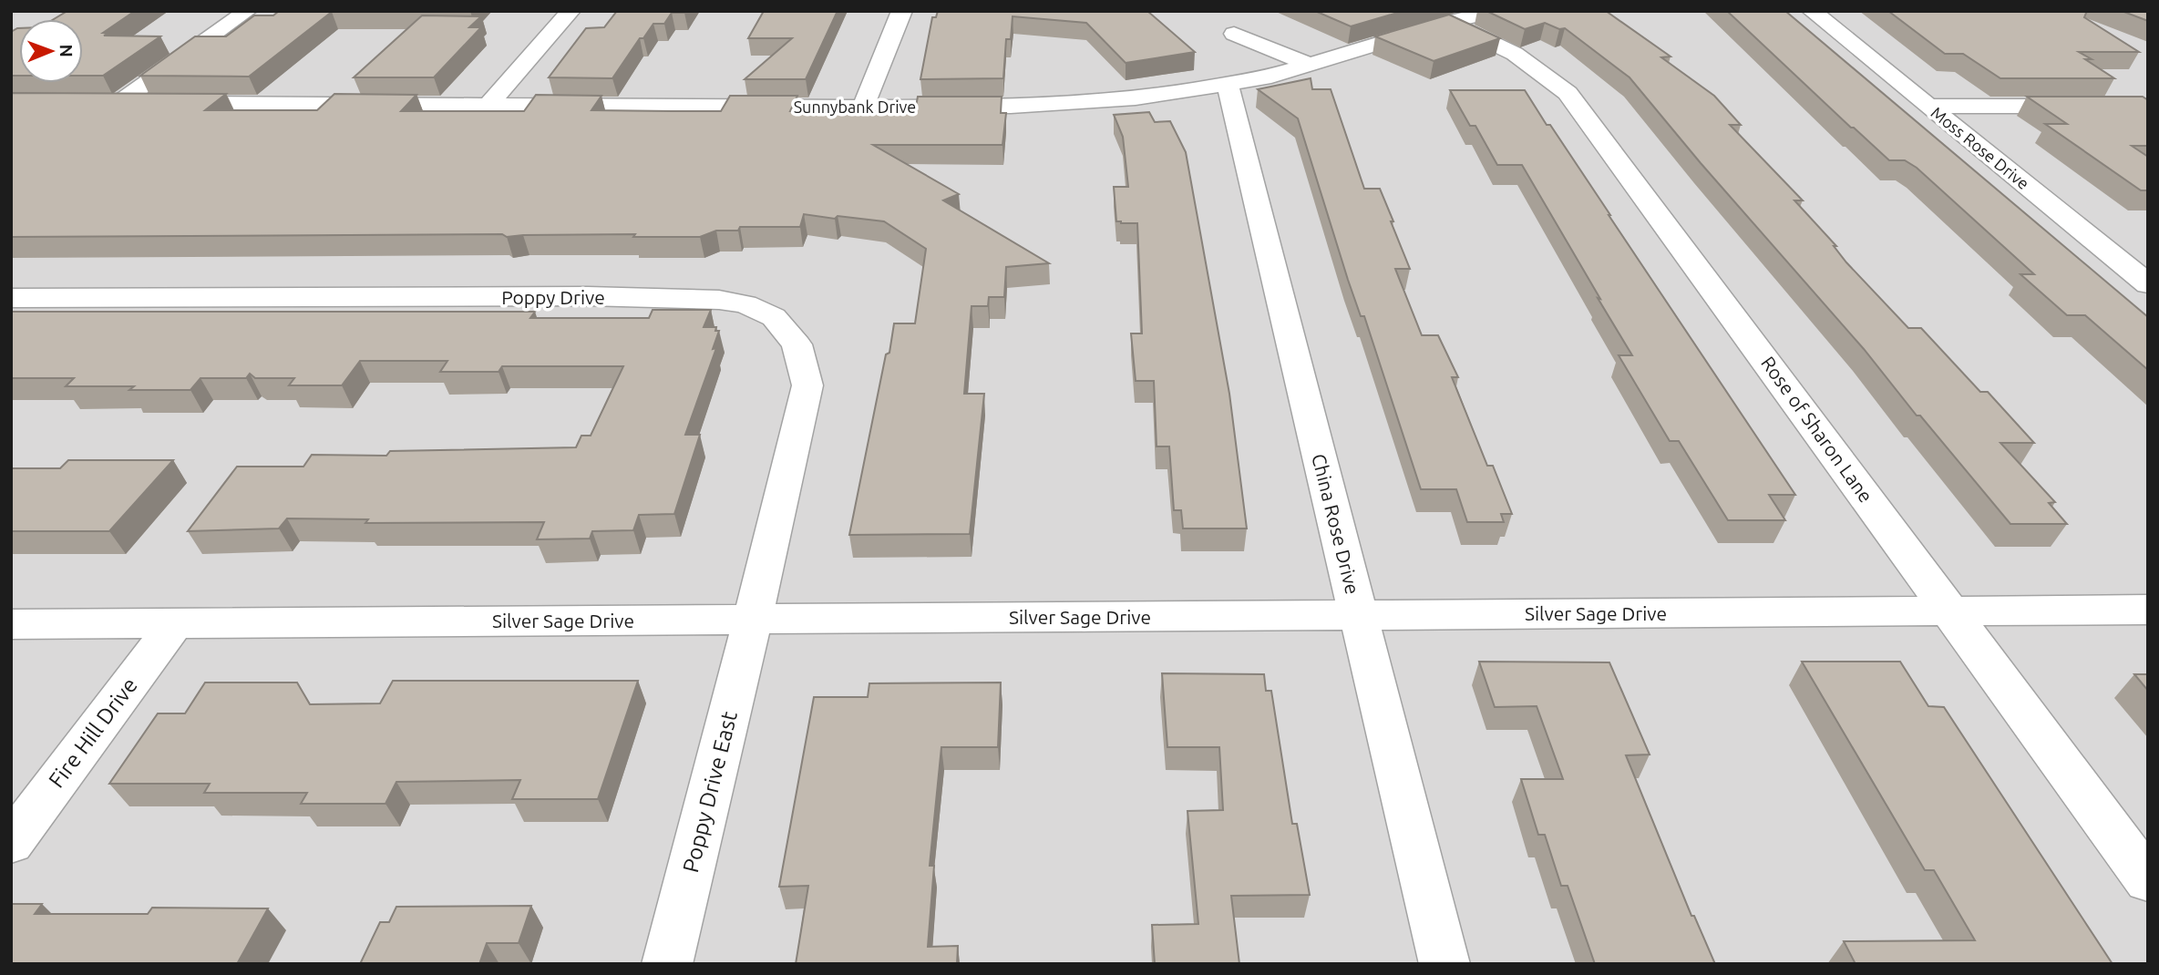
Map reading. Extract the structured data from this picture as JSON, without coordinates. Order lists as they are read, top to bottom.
{
  "streets": {
    "street": [
      "Sunnybank Drive",
      "Moss Rose Drive",
      "Poppy Drive",
      "Rose of Sharon Lane",
      "China Rose Drive",
      "Silver Sage Drive",
      "Fire Hill Drive",
      "Poppy Drive East"
    ]
  },
  "crossings": [
    ["Sunnybank Drive", "Rose of Sharon Lane"],
    ["Sunnybank Drive", "China Rose Drive"],
    ["Poppy Drive", "Silver Sage Drive"],
    ["Poppy Drive", "Poppy Drive East"],
    ["Rose of Sharon Lane", "Silver Sage Drive"],
    ["China Rose Drive", "Silver Sage Drive"],
    ["Silver Sage Drive", "Fire Hill Drive"],
    ["Silver Sage Drive", "Poppy Drive East"]
  ],
  "north": "right"
}
